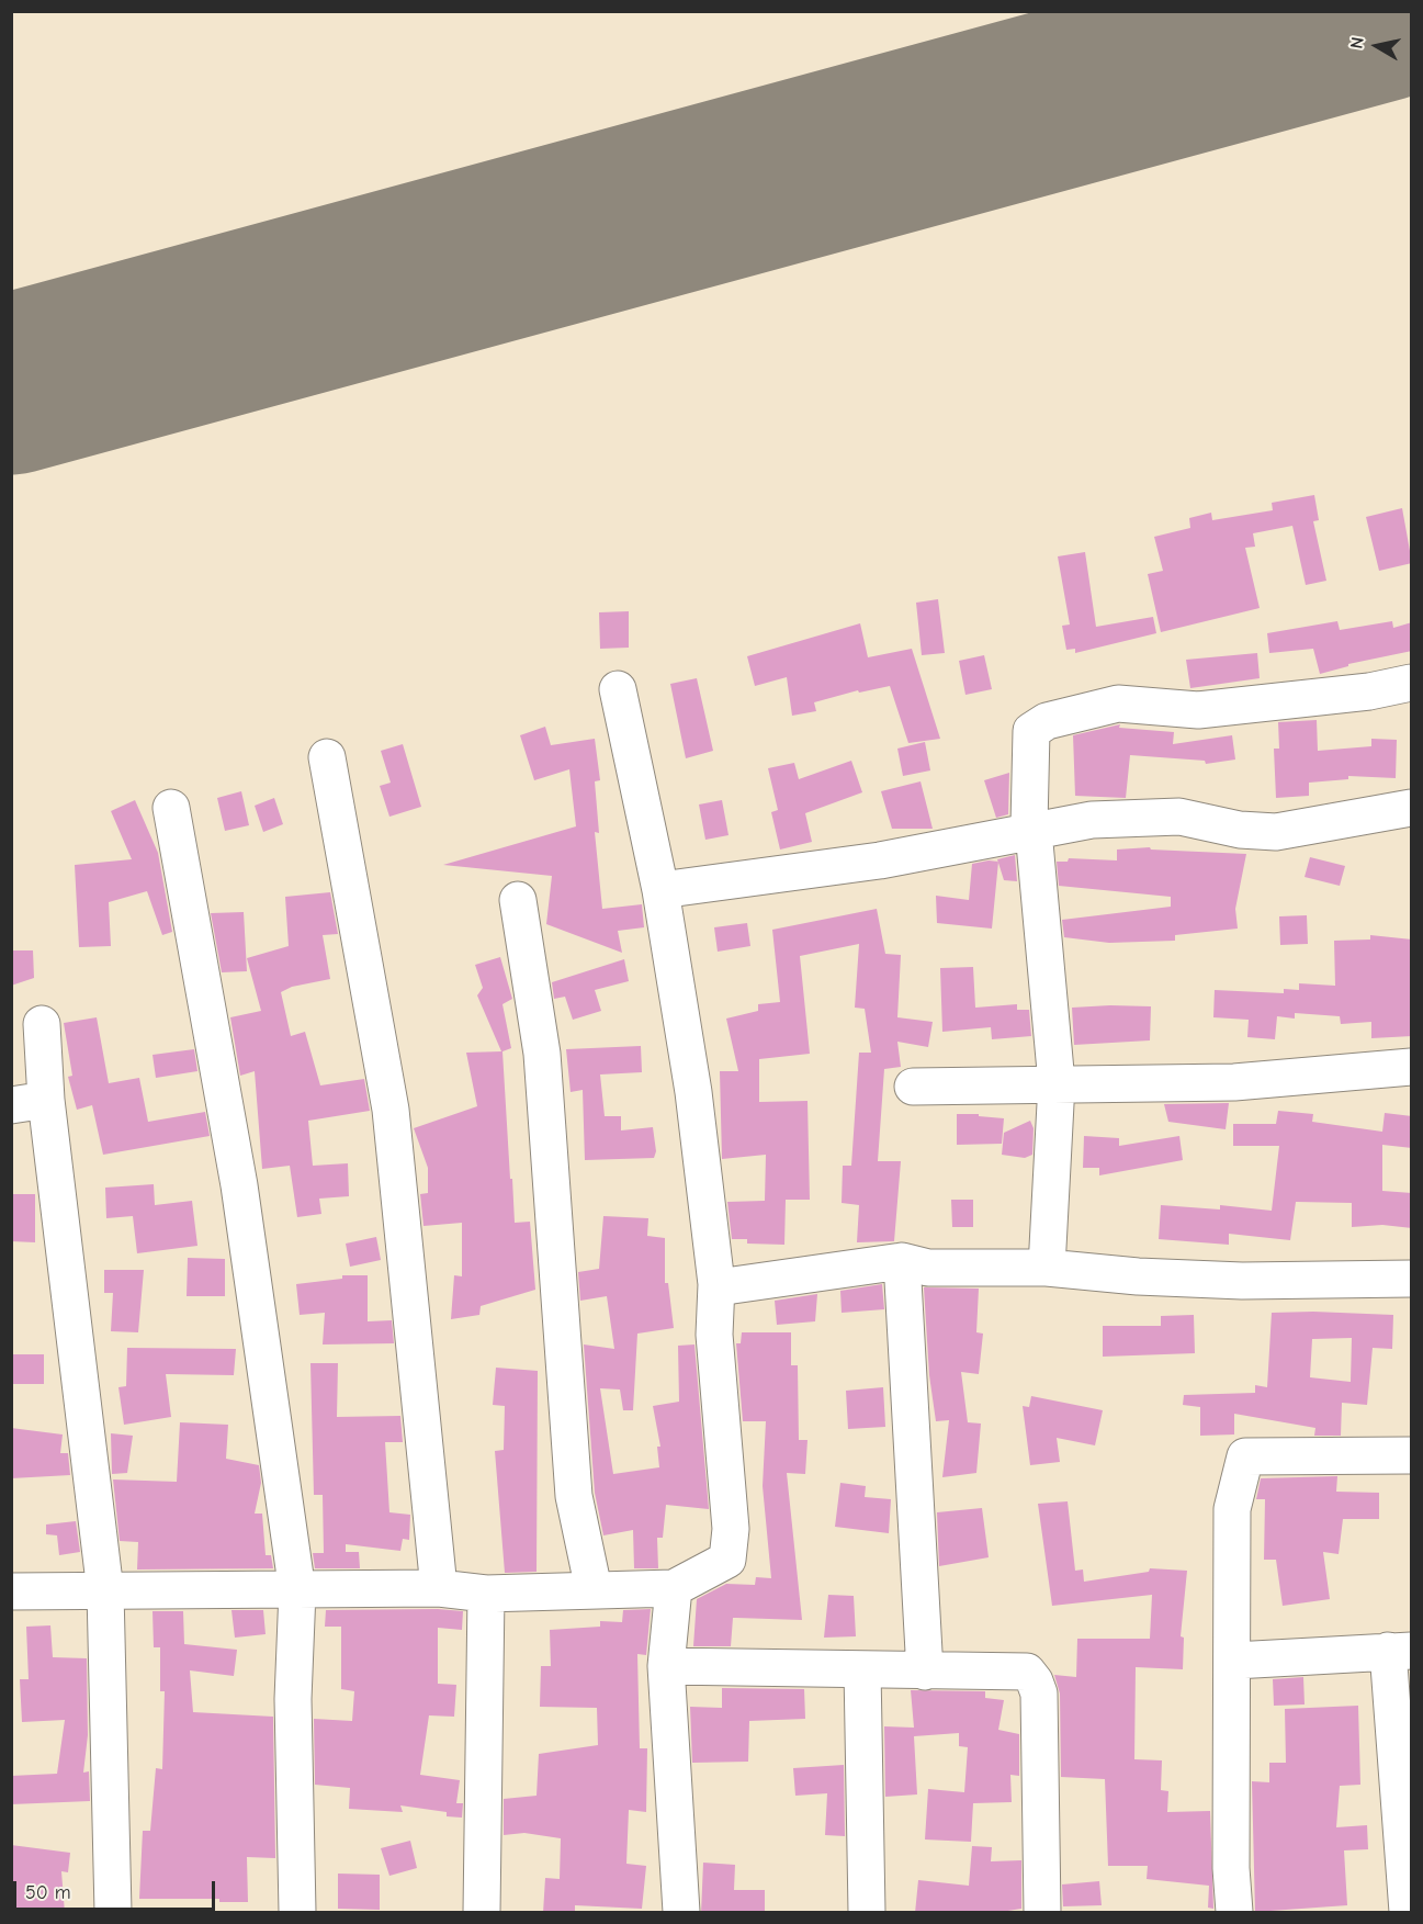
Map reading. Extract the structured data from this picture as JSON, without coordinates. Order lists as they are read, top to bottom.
{
  "scale_bar": "50 m",
  "north": "left"
}
